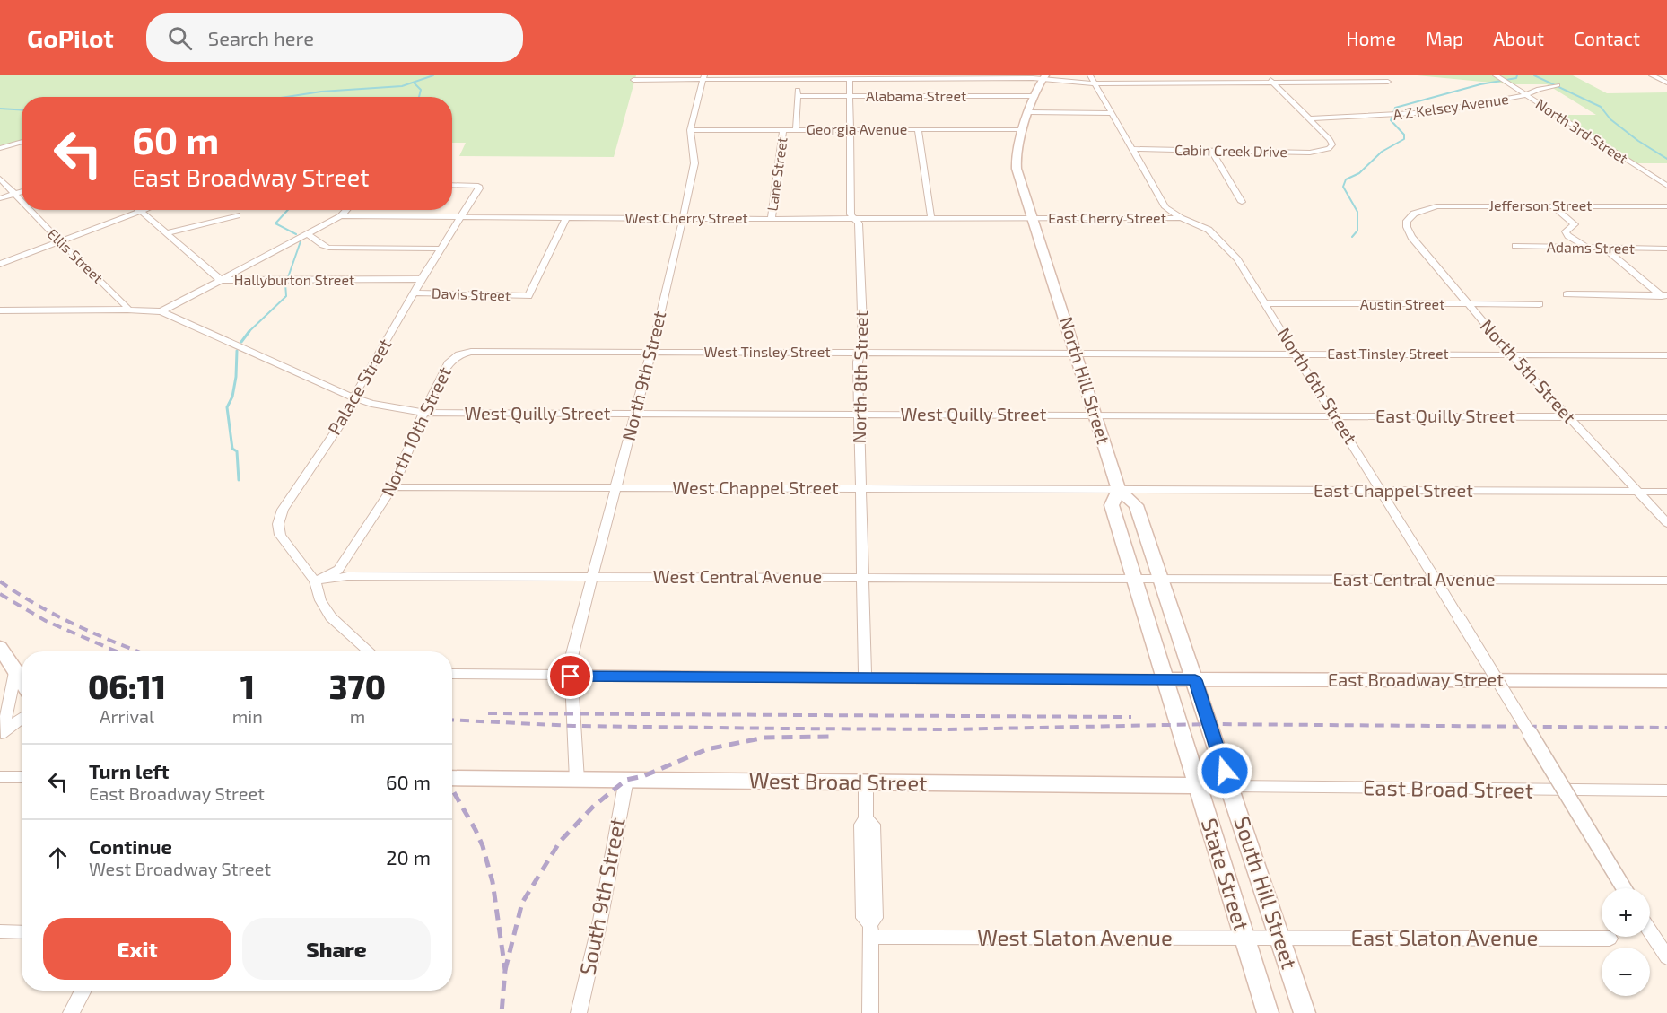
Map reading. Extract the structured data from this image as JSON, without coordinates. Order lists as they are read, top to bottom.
{
  "streets": {
    "street": [
      "Alabama Street",
      "A Z Kelsey Avenue",
      "Georgia Avenue",
      "North 3rd Street",
      "Cabin Creek Drive",
      "Lane Street",
      "Jefferson Street",
      "West Cherry Street",
      "East Cherry Street",
      "Adams Street",
      "Ellis Street",
      "Hallyburton Street",
      "Davis Street",
      "Austin Street",
      "West Tinsley Street",
      "East Tinsley Street",
      "North 5th Street",
      "North 9th Street",
      "North 8th Street",
      "North Hill Street",
      "North 6th Street",
      "Palace Street",
      "West Quilly Street",
      "East Quilly Street",
      "North 10th Street",
      "West Chappel Street",
      "East Chappel Street",
      "West Central Avenue",
      "East Central Avenue",
      "East Broadway Street",
      "West Broad Street",
      "East Broad Street",
      "State Street",
      "South Hill Street",
      "South 9th Street",
      "West Slaton Avenue",
      "East Slaton Avenue"
    ]
  },
  "crossings": [
    ["Alabama Street", "Lane Street"],
    ["Alabama Street", "North 8th Street"],
    ["Alabama Street", "North Hill Street"],
    ["A Z Kelsey Avenue", "North 3rd Street"],
    ["A Z Kelsey Avenue", "Cabin Creek Drive"],
    ["Georgia Avenue", "Lane Street"],
    ["Georgia Avenue", "North 9th Street"],
    ["Georgia Avenue", "North 8th Street"],
    ["Georgia Avenue", "North Hill Street"],
    ["Cabin Creek Drive", "North 6th Street"],
    ["Lane Street", "West Cherry Street"],
    ["Jefferson Street", "North 5th Street"],
    ["West Cherry Street", "East Cherry Street"],
    ["West Cherry Street", "Davis Street"],
    ["West Cherry Street", "North 9th Street"],
    ["West Cherry Street", "North 8th Street"],
    ["West Cherry Street", "North Hill Street"],
    ["West Cherry Street", "Palace Street"],
    ["East Cherry Street", "North Hill Street"],
    ["East Cherry Street", "North 6th Street"],
    ["Ellis Street", "West Quilly Street"],
    ["Hallyburton Street", "Palace Street"],
    ["Davis Street", "Palace Street"],
    ["Austin Street", "North 5th Street"],
    ["Austin Street", "North 6th Street"],
    ["West Tinsley Street", "East Tinsley Street"],
    ["West Tinsley Street", "North 9th Street"],
    ["West Tinsley Street", "North 8th Street"],
    ["West Tinsley Street", "North Hill Street"],
    ["West Tinsley Street", "North 10th Street"],
    ["East Tinsley Street", "North 5th Street"],
    ["East Tinsley Street", "North Hill Street"],
    ["East Tinsley Street", "North 6th Street"],
    ["North 5th Street", "East Quilly Street"],
    ["North 5th Street", "East Chappel Street"],
    ["North 9th Street", "West Quilly Street"],
    ["North 9th Street", "West Chappel Street"],
    ["North 9th Street", "West Central Avenue"],
    ["North 8th Street", "West Quilly Street"],
    ["North 8th Street", "West Chappel Street"],
    ["North 8th Street", "West Central Avenue"],
    ["North Hill Street", "West Quilly Street"],
    ["North Hill Street", "East Quilly Street"],
    ["North Hill Street", "West Chappel Street"],
    ["North Hill Street", "East Chappel Street"],
    ["North Hill Street", "West Central Avenue"],
    ["North Hill Street", "East Central Avenue"],
    ["North Hill Street", "East Broadway Street"],
    ["North Hill Street", "State Street"],
    ["North Hill Street", "South Hill Street"],
    ["North 6th Street", "East Quilly Street"],
    ["North 6th Street", "East Chappel Street"],
    ["North 6th Street", "East Central Avenue"],
    ["Palace Street", "West Quilly Street"],
    ["Palace Street", "North 10th Street"],
    ["Palace Street", "West Central Avenue"],
    ["West Quilly Street", "East Quilly Street"],
    ["West Quilly Street", "North 10th Street"],
    ["North 10th Street", "West Chappel Street"],
    ["North 10th Street", "West Central Avenue"],
    ["West Chappel Street", "East Chappel Street"],
    ["West Chappel Street", "State Street"],
    ["East Chappel Street", "State Street"],
    ["West Central Avenue", "East Central Avenue"],
    ["West Central Avenue", "State Street"],
    ["East Broadway Street", "State Street"],
    ["East Broadway Street", "South Hill Street"],
    ["West Broad Street", "East Broad Street"],
    ["West Broad Street", "State Street"],
    ["West Broad Street", "South Hill Street"],
    ["West Broad Street", "South 9th Street"],
    ["East Broad Street", "South Hill Street"],
    ["State Street", "West Slaton Avenue"],
    ["South Hill Street", "West Slaton Avenue"],
    ["South Hill Street", "East Slaton Avenue"],
    ["West Slaton Avenue", "East Slaton Avenue"]
  ],
  "page": {
    "header": "GoPilot",
    "search": "Search here",
    "nav": [
      "Home",
      "Map",
      "About",
      "Contact"
    ],
    "turn": ["60 m", "East Broadway Street"],
    "eta": [
      "06:11",
      "Arrival",
      "1",
      "min",
      "370",
      "m"
    ],
    "list": [
      {
        "name": "Turn left",
        "note": "East Broadway Street",
        "value": "60 m"
      },
      {
        "name": "Continue",
        "note": "West Broadway Street",
        "value": "20 m"
      }
    ],
    "map_buttons": ["+", "−"],
    "buttons": ["Exit", "Share"]
  }
}
